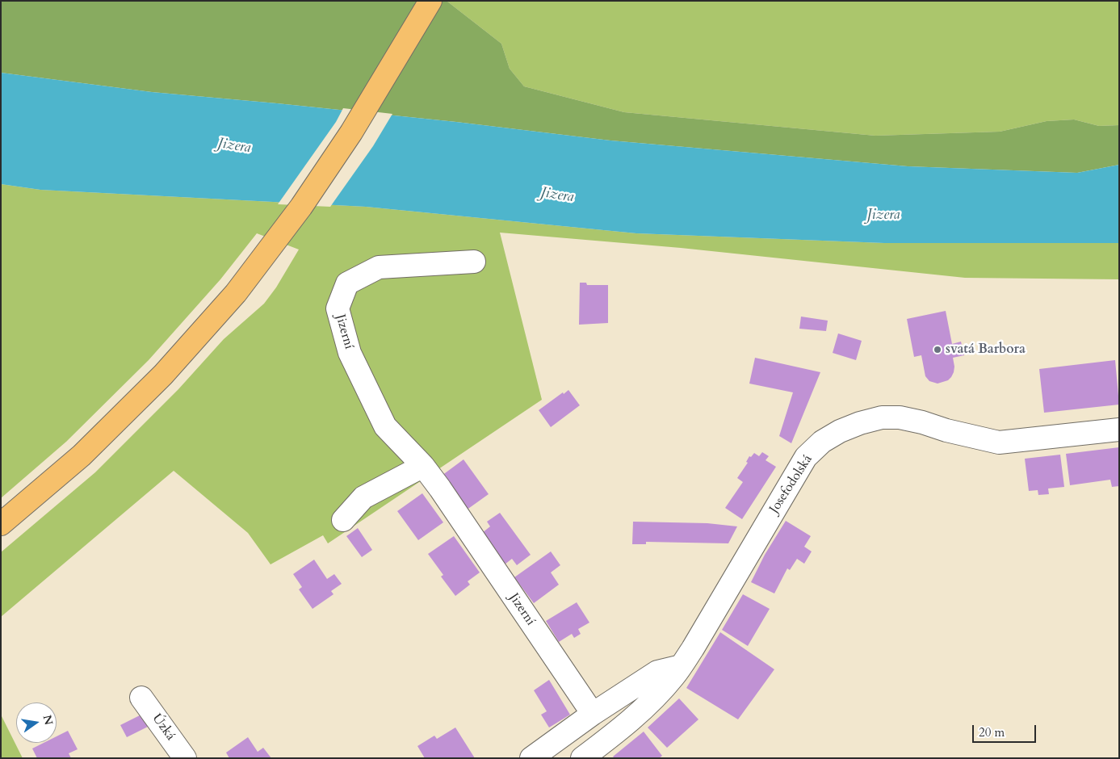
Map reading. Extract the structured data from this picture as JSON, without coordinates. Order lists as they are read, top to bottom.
{
  "streets": {
    "street": ["Jizerní", "Josefodolská", "Úzká"]
  },
  "water": ["Jizera"],
  "places": ["svatá Barbora"],
  "scale_bar": "20 m",
  "north": "right"
}
